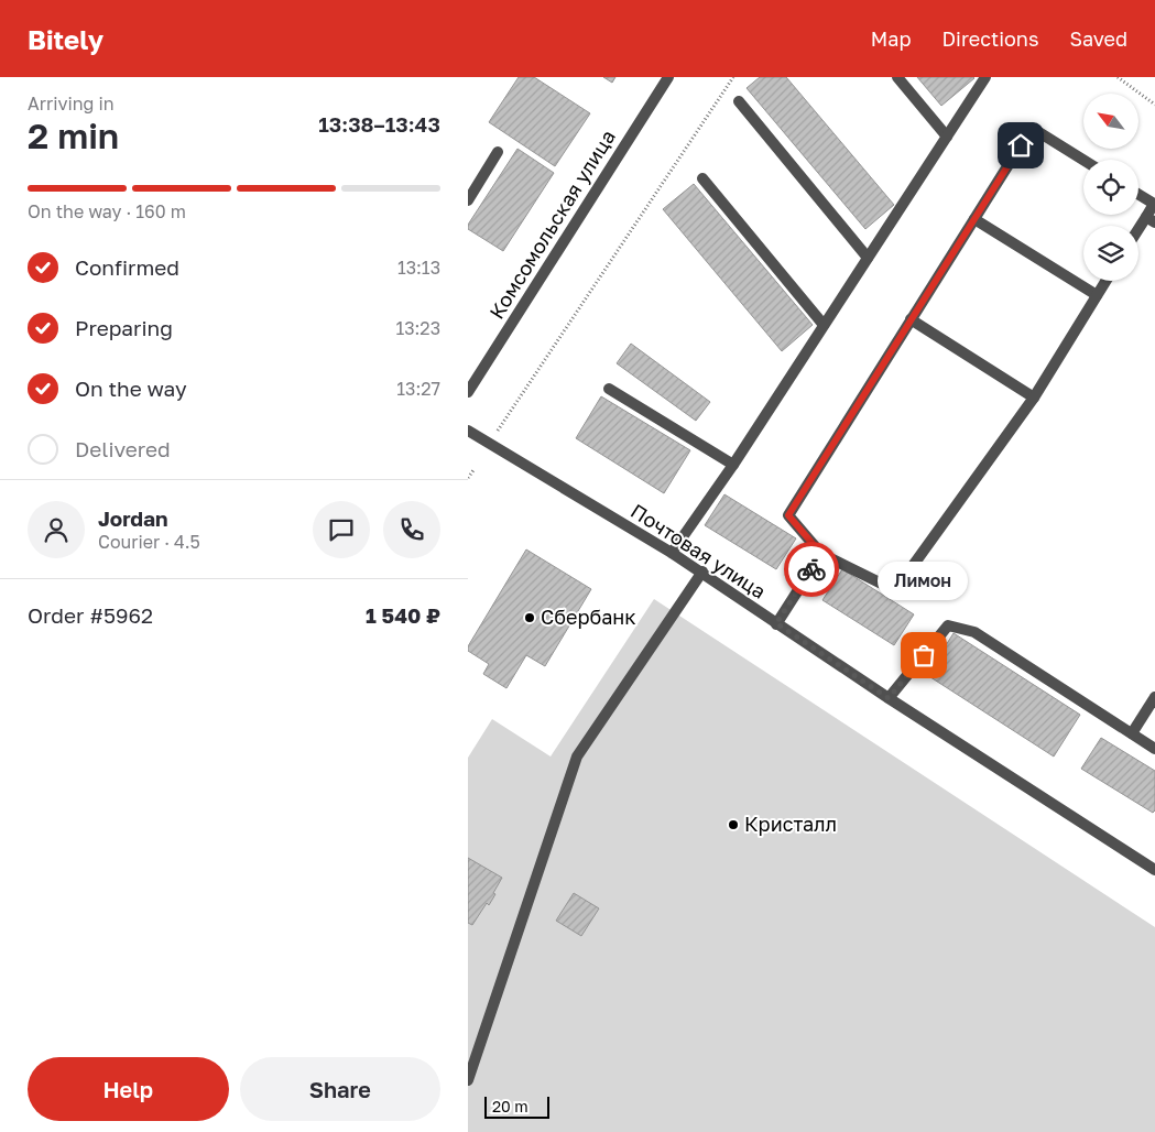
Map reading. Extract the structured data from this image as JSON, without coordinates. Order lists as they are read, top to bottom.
{
  "streets": {
    "street": ["Комсомольская улица", "Почтовая улица"]
  },
  "places": ["Сбербанк", "Лимон", "Кристалл"],
  "scale_bar": "20 m",
  "north": "top left",
  "page": {
    "header": "Bitely",
    "nav": ["Map", "Directions", "Saved"],
    "heading": ["2 min", "Arriving in", "13:38–13:43"],
    "panel": [
      "Jordan",
      "Courier · 4.5",
      "Order #5962",
      "1 540 ₽"
    ],
    "bar": "On the way · 160 m",
    "list": [
      ["Confirmed", "13:13"],
      ["Preparing", "13:23"],
      ["On the way", "13:27"],
      "Delivered"
    ],
    "bubble": "Лимон",
    "buttons": ["Help", "Share"],
    "scale": "20 m"
  }
}
